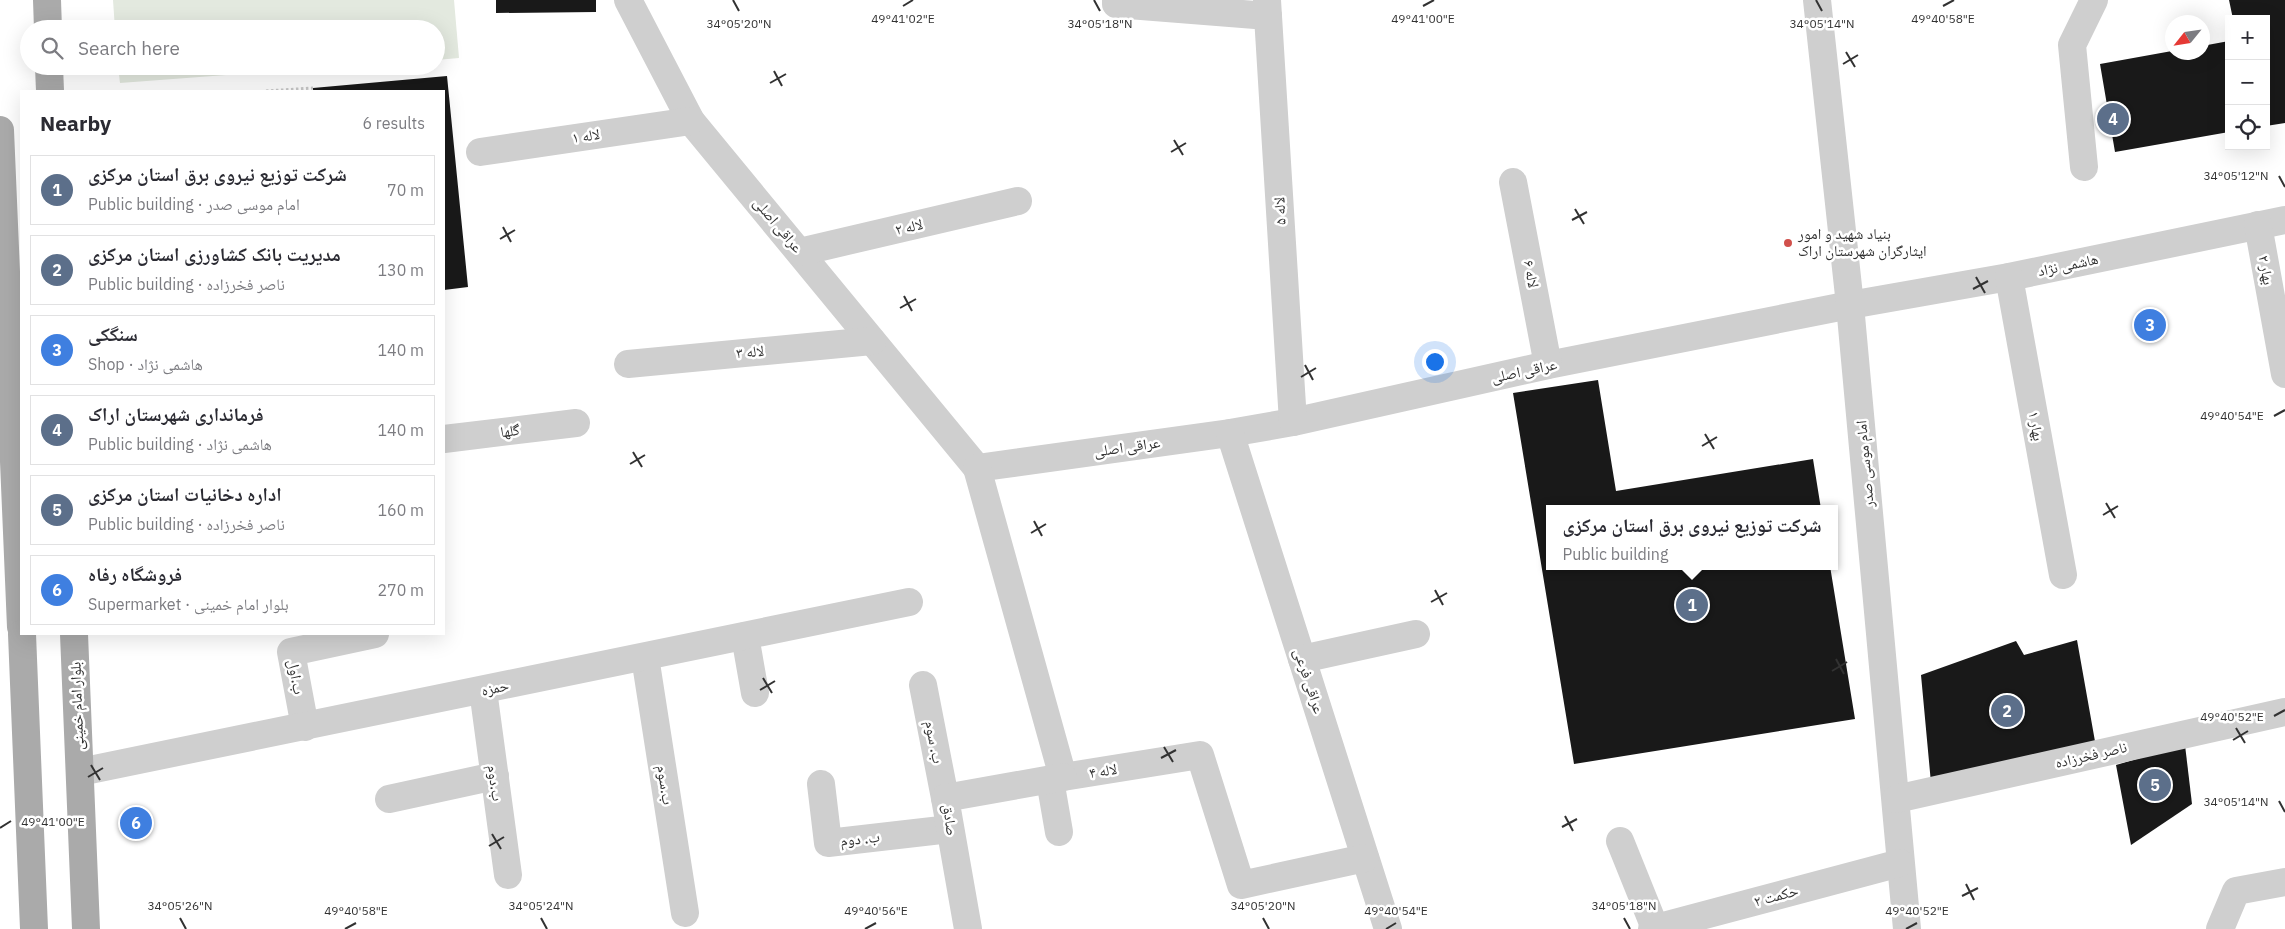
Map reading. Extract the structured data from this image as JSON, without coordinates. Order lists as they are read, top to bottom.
{
  "streets": {
    "main road": ["بلوار امام خمینی"],
    "street": [
      "لاله ۱",
      "لاله ۵",
      "عراقی اصلی",
      "لاله ۲",
      "هاشمی نژاد",
      "بهار ۲",
      "لاله ۶",
      "لاله ۳",
      "بهار ۱",
      "گلها",
      "امام موسی صدر",
      "ب.اول",
      "عراقی فرعی",
      "حمزه",
      "ب. سوم",
      "ناصر فخرزاده",
      "لاله ۴",
      "ب.دوم",
      "ب.سوم",
      "صادق",
      "ب. دوم",
      "حکمت ۲"
    ]
  },
  "crossings": [
    ["لاله ۱", "عراقی اصلی"],
    ["لاله ۵", "عراقی اصلی"],
    ["عراقی اصلی", "لاله ۲"],
    ["عراقی اصلی", "هاشمی نژاد"],
    ["عراقی اصلی", "لاله ۶"],
    ["عراقی اصلی", "لاله ۳"],
    ["عراقی اصلی", "امام موسی صدر"],
    ["عراقی اصلی", "عراقی فرعی"],
    ["هاشمی نژاد", "بهار ۲"],
    ["هاشمی نژاد", "بهار ۱"],
    ["هاشمی نژاد", "امام موسی صدر"],
    ["امام موسی صدر", "ناصر فخرزاده"],
    ["امام موسی صدر", "حکمت ۲"],
    ["ب.اول", "حمزه"],
    ["عراقی فرعی", "لاله ۴"],
    ["حمزه", "بلوار امام خمینی"],
    ["حمزه", "ب.دوم"],
    ["حمزه", "ب.سوم"],
    ["ب. سوم", "صادق"],
    ["لاله ۴", "صادق"],
    ["صادق", "ب. دوم"]
  ],
  "places": ["بنیاد شهید و امور ایثارگران شهرستان اراک"],
  "north": "bottom left",
  "page": {
    "map_buttons": ["+", "−"],
    "search": "Search here",
    "heading": ["Nearby", "6 results"],
    "pins": [
      "4",
      "3",
      "1",
      "2",
      "5",
      "6"
    ],
    "list": [
      {
        "mark": "1",
        "name": "شرکت توزیع نیروی برق استان مرکزی",
        "note": "Public building · امام موسی صدر",
        "value": "70 m"
      },
      {
        "mark": "2",
        "name": "مدیریت بانک کشاورزی استان مرکزی",
        "note": "Public building · ناصر فخرزاده",
        "value": "130 m"
      },
      {
        "mark": "3",
        "name": "سنگکی",
        "note": "Shop · هاشمی نژاد",
        "value": "140 m"
      },
      {
        "mark": "4",
        "name": "فرمانداری شهرستان اراک",
        "note": "Public building · هاشمی نژاد",
        "value": "140 m"
      },
      {
        "mark": "5",
        "name": "اداره دخانیات استان مرکزی",
        "note": "Public building · ناصر فخرزاده",
        "value": "160 m"
      },
      {
        "mark": "6",
        "name": "فروشگاه رفاه",
        "note": "Supermarket · بلوار امام خمینی",
        "value": "270 m"
      }
    ],
    "popup": ["شرکت توزیع نیروی برق استان مرکزی", "Public building"]
  },
  "coordinates": [
    "49°41'02\"E",
    "49°41'00\"E",
    "49°40'58\"E",
    "34°05'20\"N",
    "34°05'18\"N",
    "34°05'14\"N",
    "34°05'12\"N",
    "49°40'54\"E",
    "49°40'52\"E",
    "34°05'26\"N",
    "34°05'24\"N",
    "49°40'56\"E"
  ]
}
